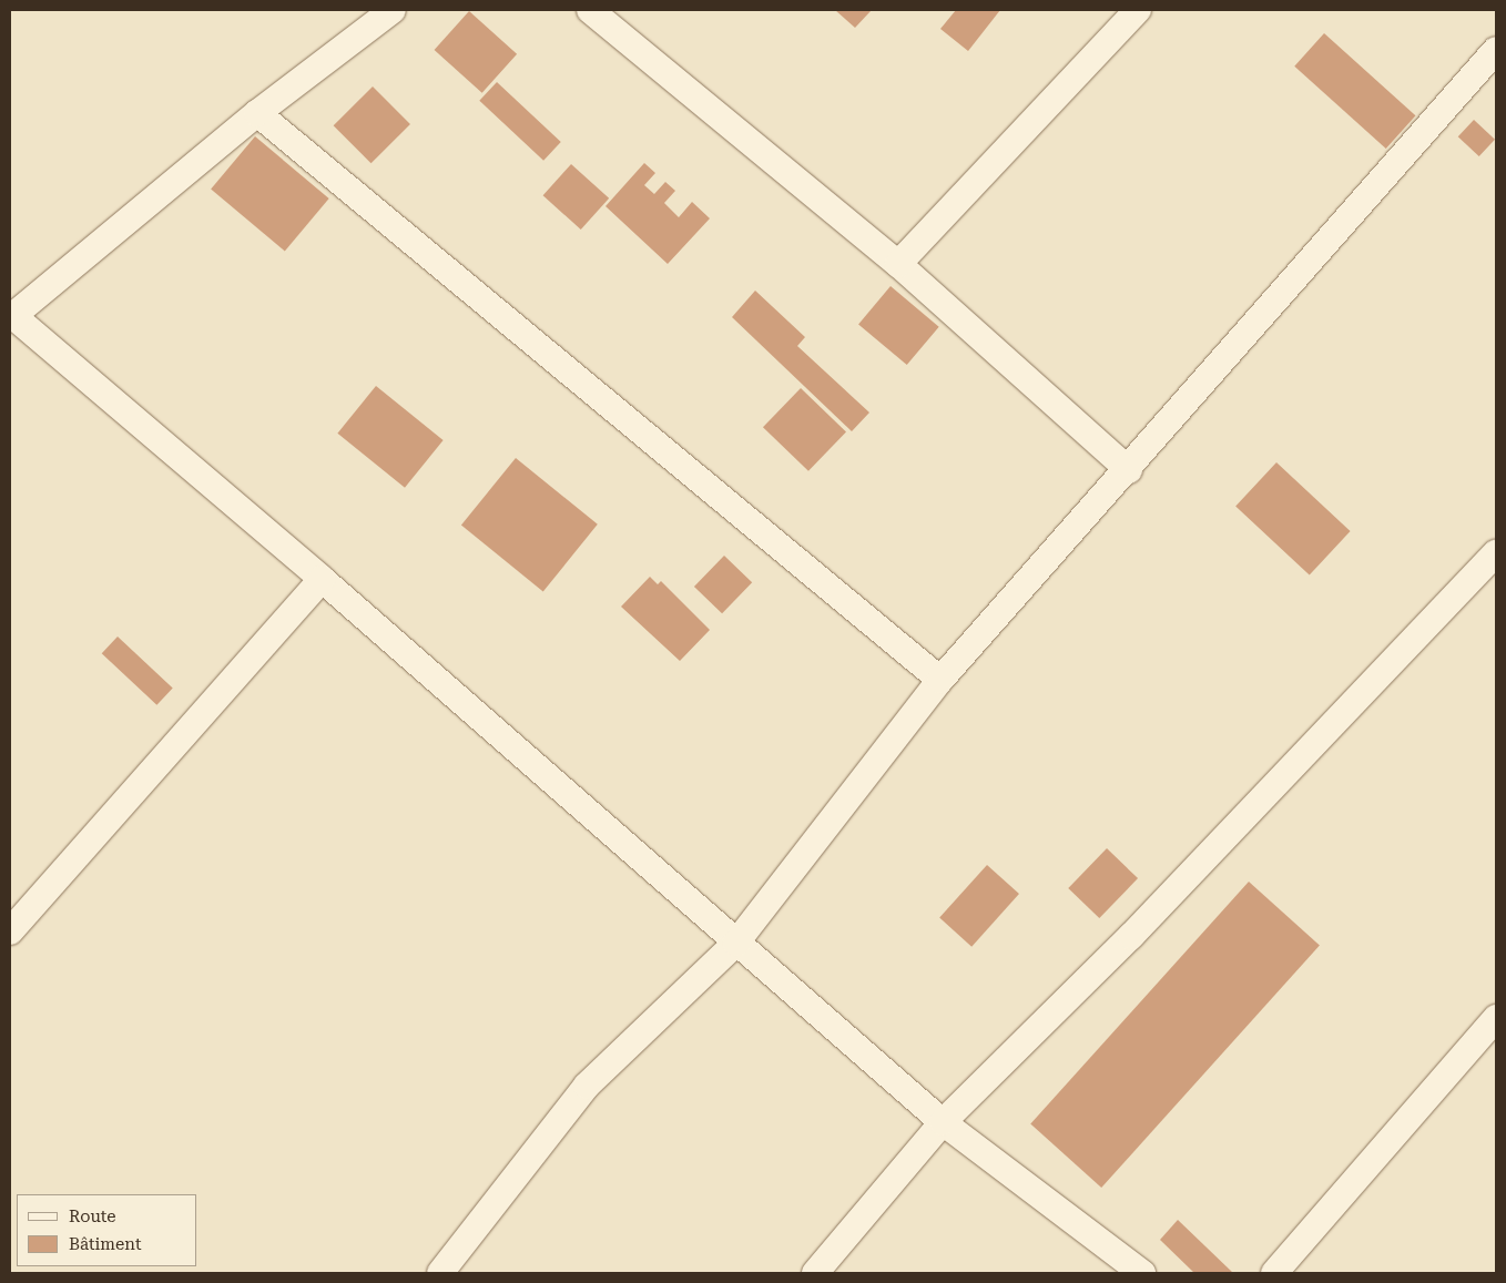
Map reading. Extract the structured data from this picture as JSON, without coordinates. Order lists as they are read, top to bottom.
{
  "legend": ["Route", "Bâtiment"]
}
